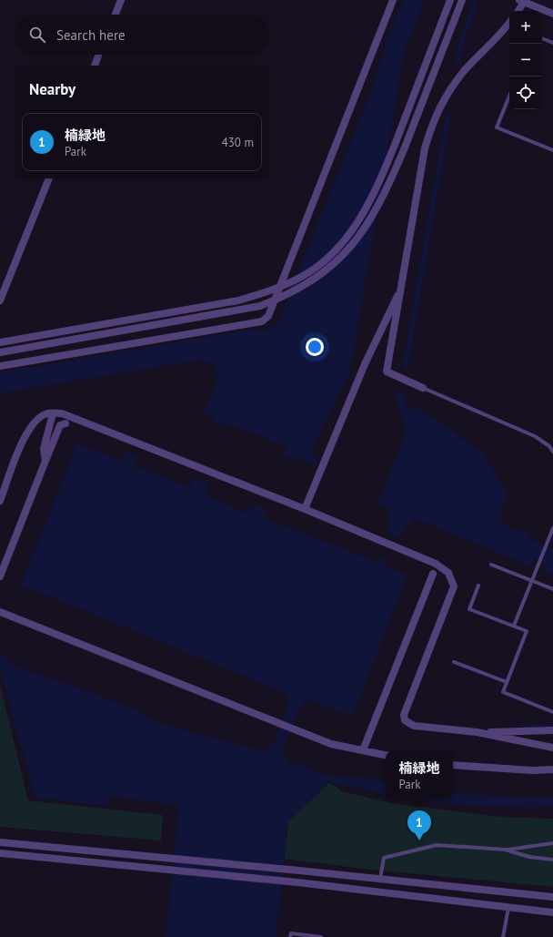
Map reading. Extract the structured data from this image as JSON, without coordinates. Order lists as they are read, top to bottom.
{
  "page": {
    "map_buttons": ["+", "−"],
    "search": "Search here",
    "heading": "Nearby",
    "list": [
      {
        "mark": "1",
        "name": "楠緑地",
        "note": "Park",
        "value": "430 m"
      }
    ],
    "popup": ["楠緑地", "Park"],
    "pins": "1"
  }
}
